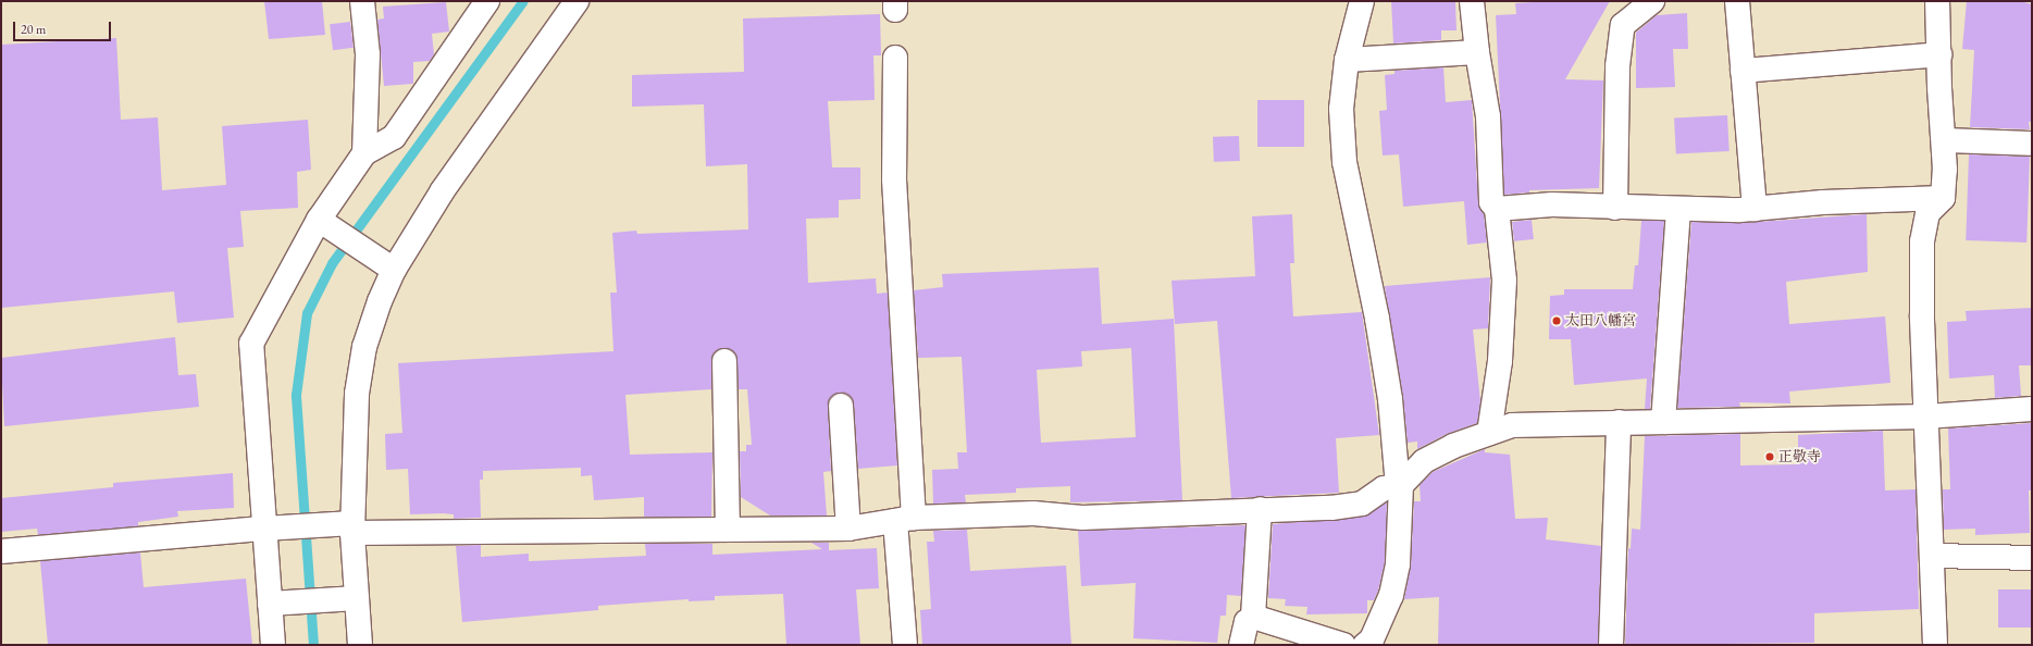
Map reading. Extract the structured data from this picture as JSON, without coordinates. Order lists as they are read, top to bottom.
{
  "places": ["太田八幡宮", "正敬寺"],
  "scale_bar": "20 m"
}
